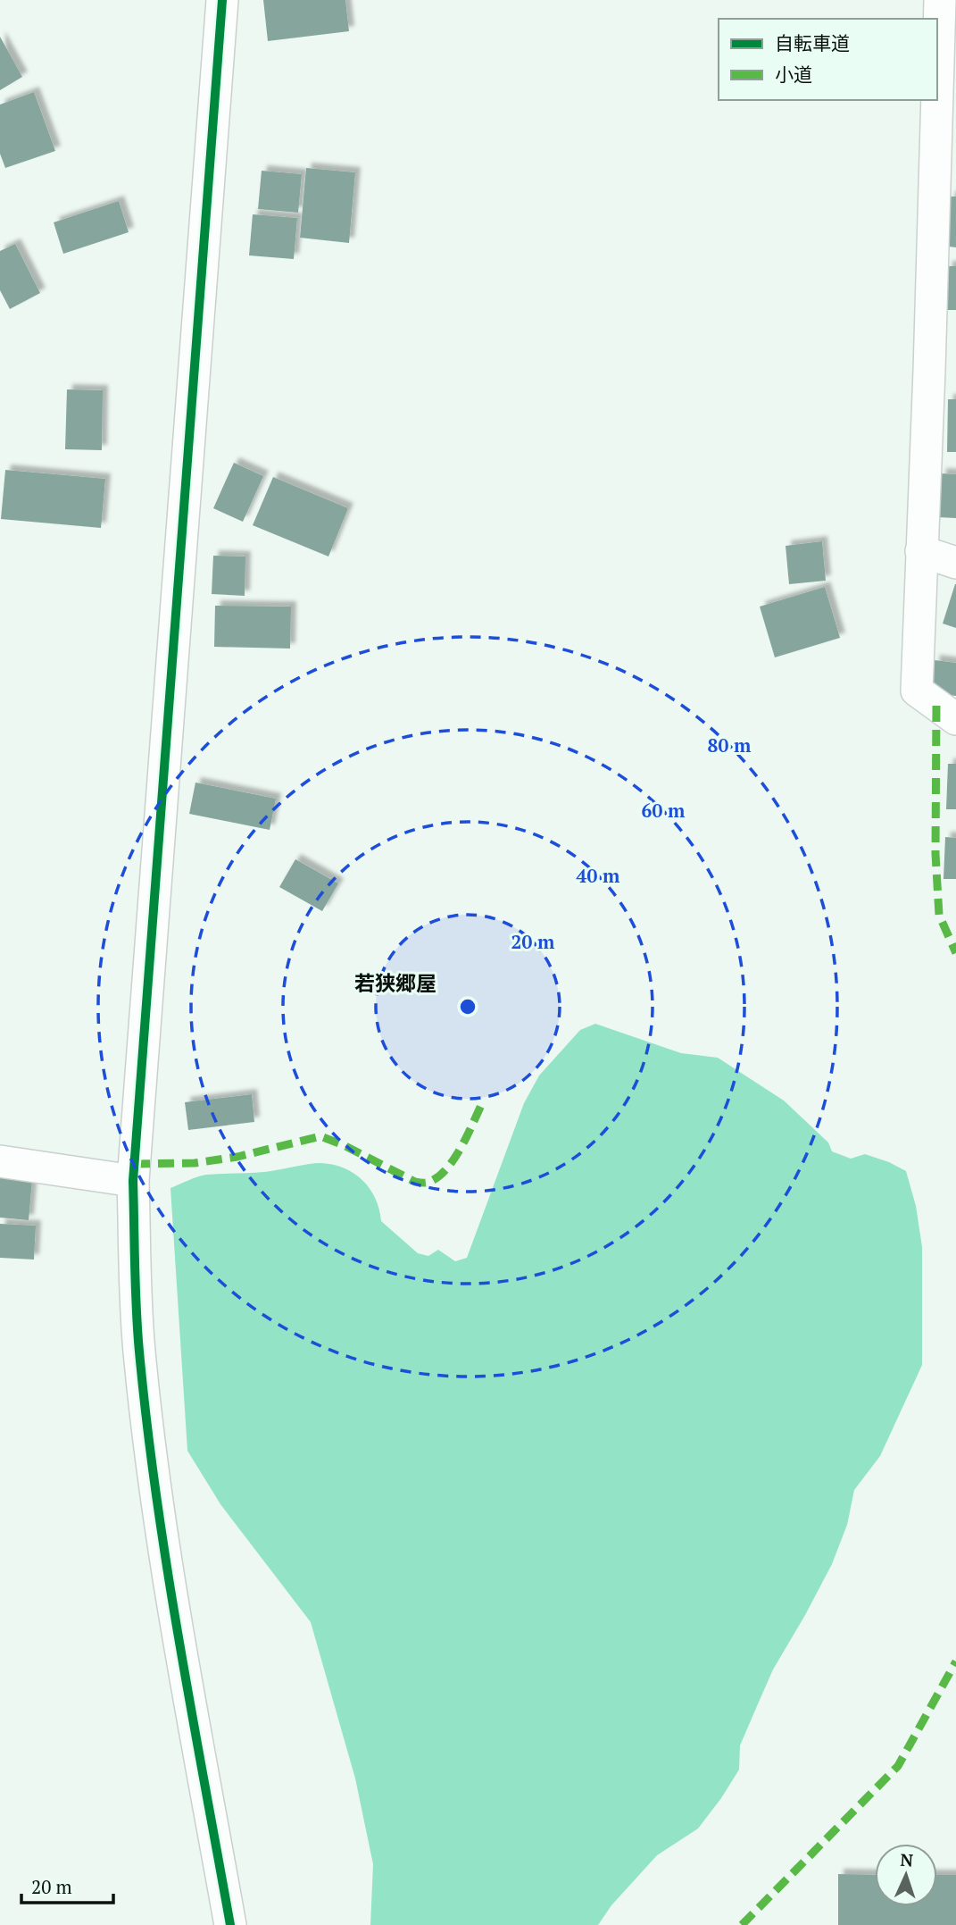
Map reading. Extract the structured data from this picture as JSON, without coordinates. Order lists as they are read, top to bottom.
{
  "districts": ["若狭郷屋"],
  "legend": ["自転車道", "小道"],
  "scale_bar": "20 m",
  "north": "top",
  "rings": [
    "80 m",
    "60 m",
    "40 m",
    "20 m"
  ]
}
